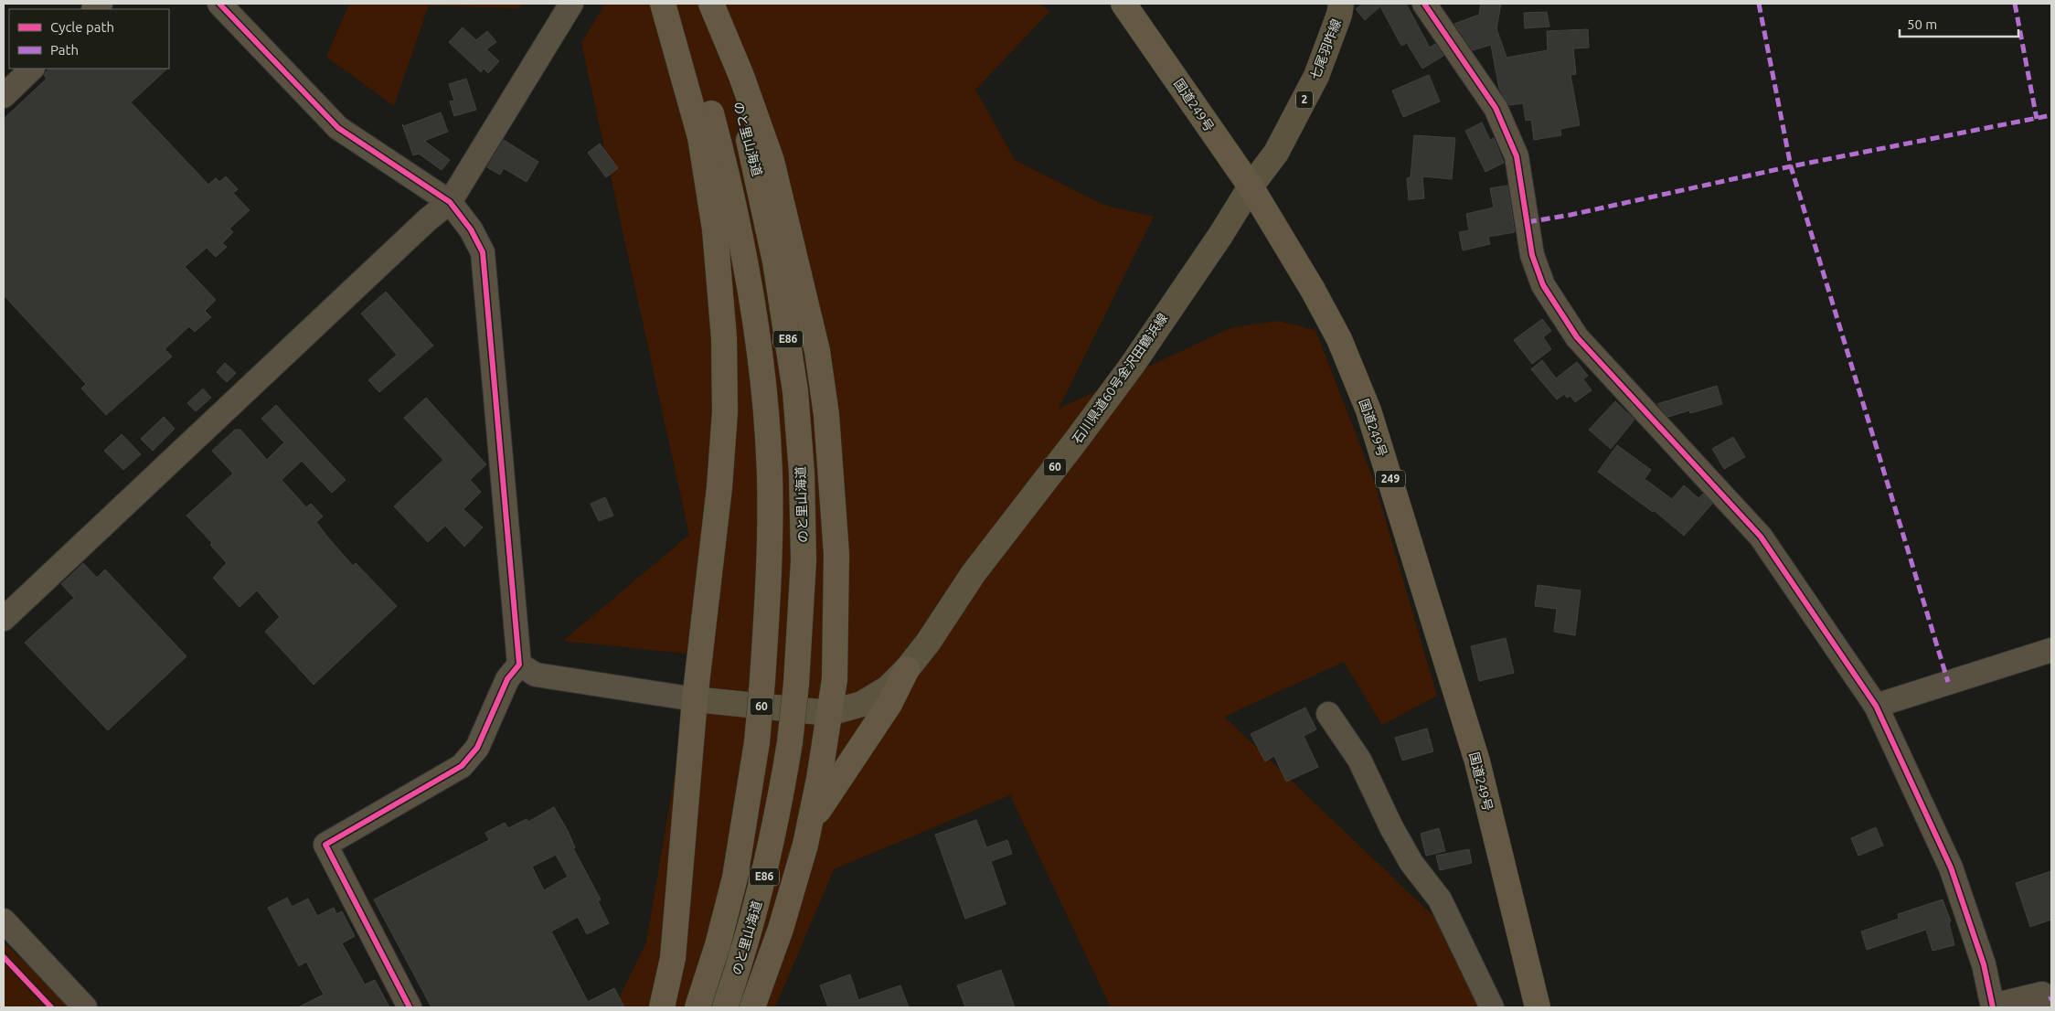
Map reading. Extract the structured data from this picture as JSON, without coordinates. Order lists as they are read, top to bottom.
{
  "streets": {
    "highway": [
      "国道249号",
      "のと里山海道",
      "E86",
      "249"
    ],
    "main road": [
      "七尾羽咋線",
      "2",
      "石川県道60号金沢田鶴浜線",
      "60"
    ]
  },
  "crossings": [
    ["七尾羽咋線", "国道249号"],
    ["七尾羽咋線", "石川県道60号金沢田鶴浜線"],
    ["国道249号", "石川県道60号金沢田鶴浜線"],
    ["石川県道60号金沢田鶴浜線", "60"]
  ],
  "legend": ["Cycle path", "Path"],
  "scale_bar": "50 m"
}
